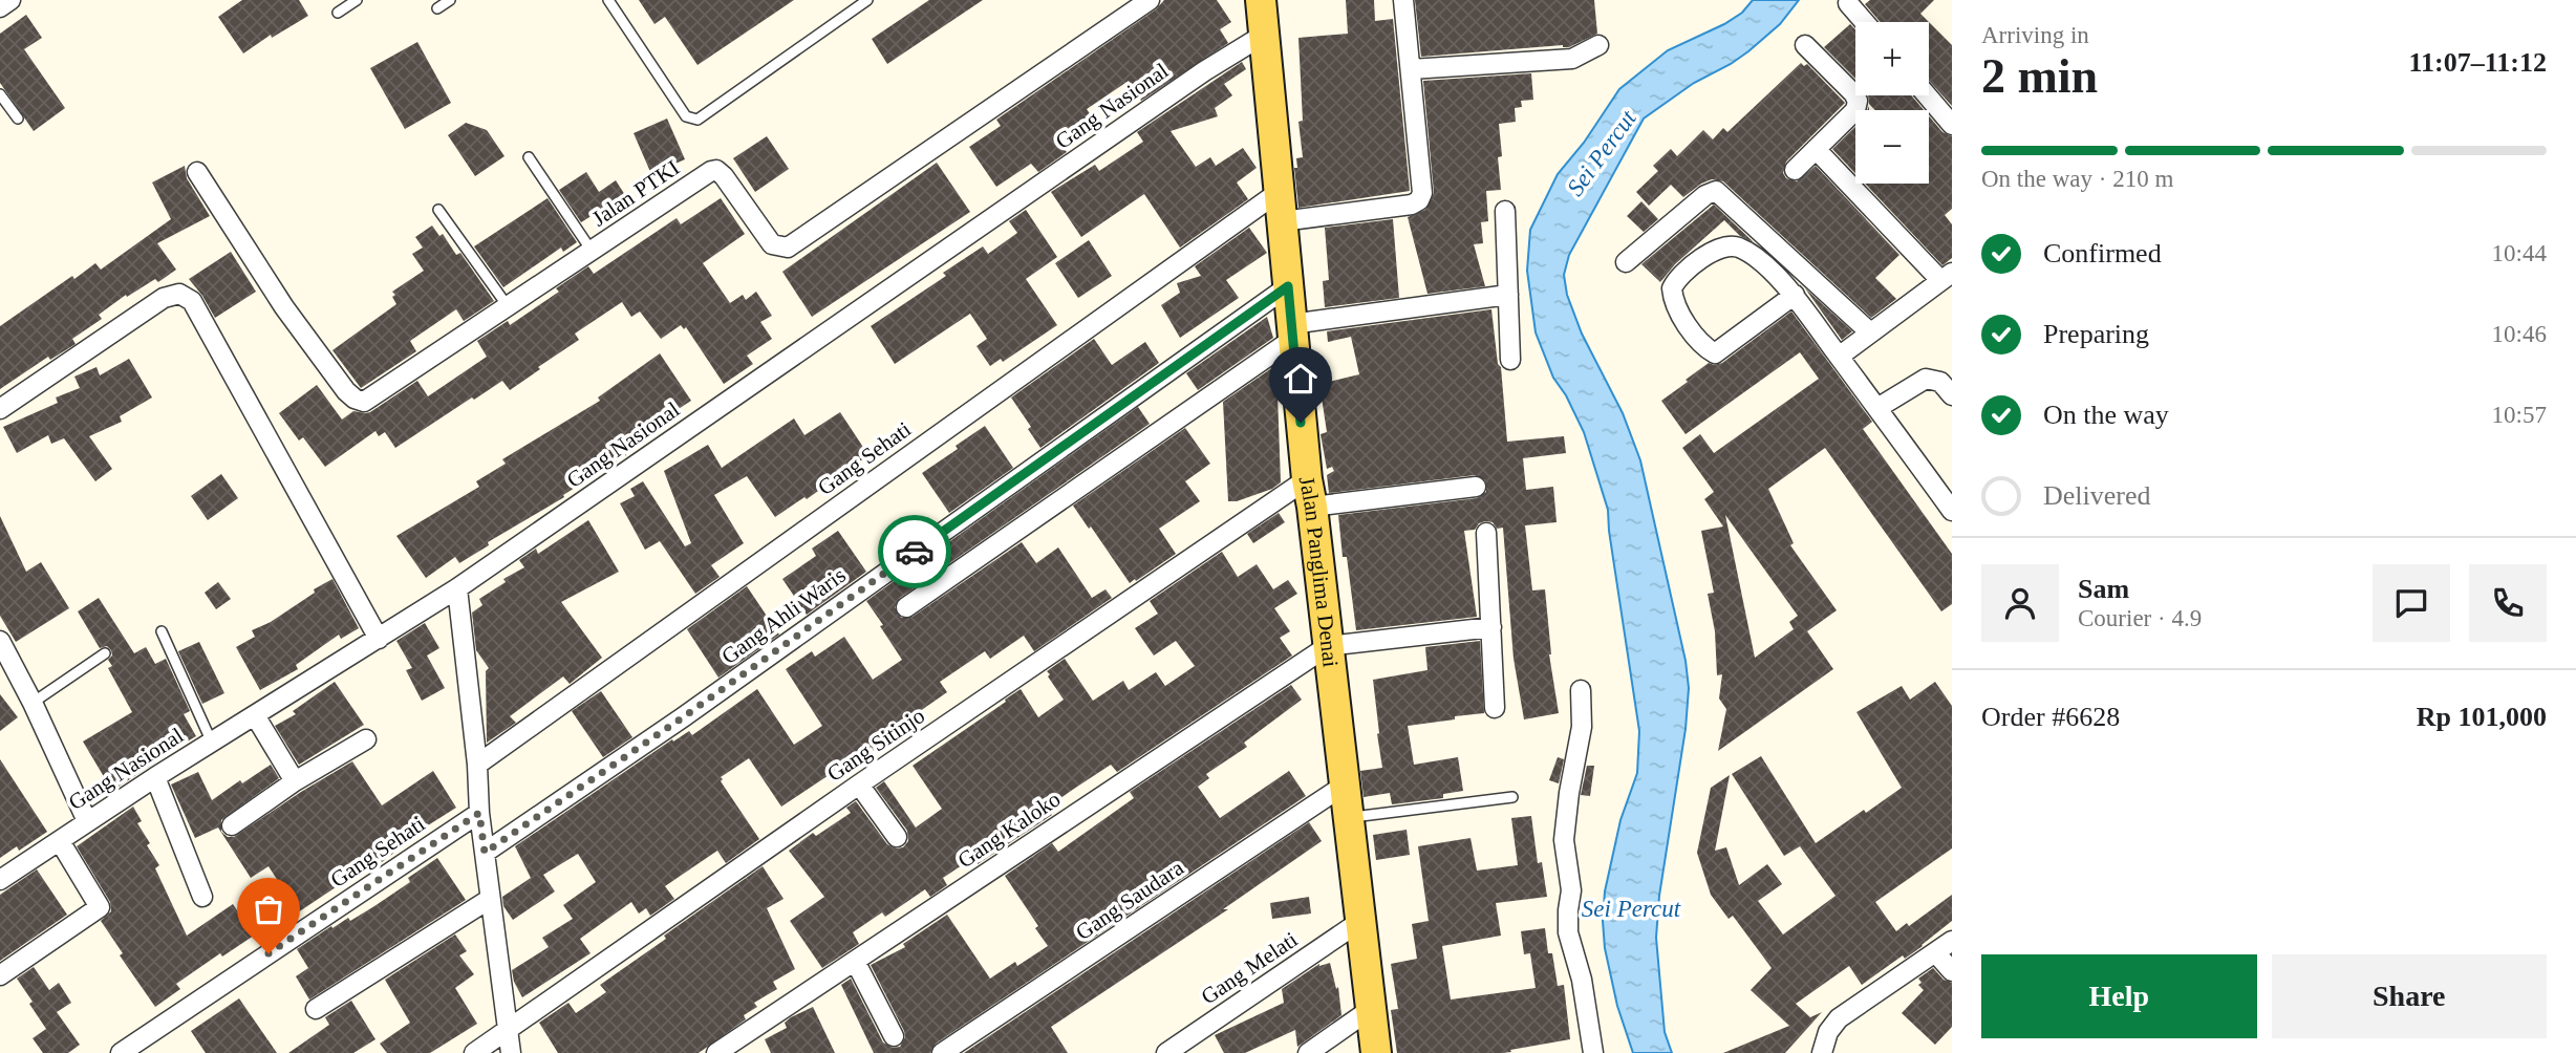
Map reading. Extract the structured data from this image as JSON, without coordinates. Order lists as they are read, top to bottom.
{
  "streets": {
    "main road": ["Jalan Panglima Denai"],
    "street": [
      "Gang Nasional",
      "Jalan PTKI",
      "Gang Sehati",
      "Gang Ahli Waris",
      "Gang Sitinjo",
      "Gang Kaloko",
      "Gang Saudara",
      "Gang Melati"
    ]
  },
  "crossings": [
    ["Gang Nasional", "Jalan Panglima Denai"],
    ["Gang Sehati", "Jalan Panglima Denai"],
    ["Jalan Panglima Denai", "Gang Ahli Waris"],
    ["Jalan Panglima Denai", "Gang Sitinjo"],
    ["Jalan Panglima Denai", "Gang Kaloko"],
    ["Jalan Panglima Denai", "Gang Saudara"],
    ["Jalan Panglima Denai", "Gang Melati"]
  ],
  "water": ["Sei Percut"],
  "page": {
    "heading": ["2 min", "Arriving in", "11:07–11:12"],
    "panel": [
      "Sam",
      "Courier · 4.9",
      "Order #6628",
      "Rp 101,000"
    ],
    "map_buttons": ["+", "−"],
    "bar": "On the way · 210 m",
    "list": [
      ["Confirmed", "10:44"],
      ["Preparing", "10:46"],
      ["On the way", "10:57"],
      "Delivered"
    ],
    "buttons": ["Help", "Share"]
  }
}
